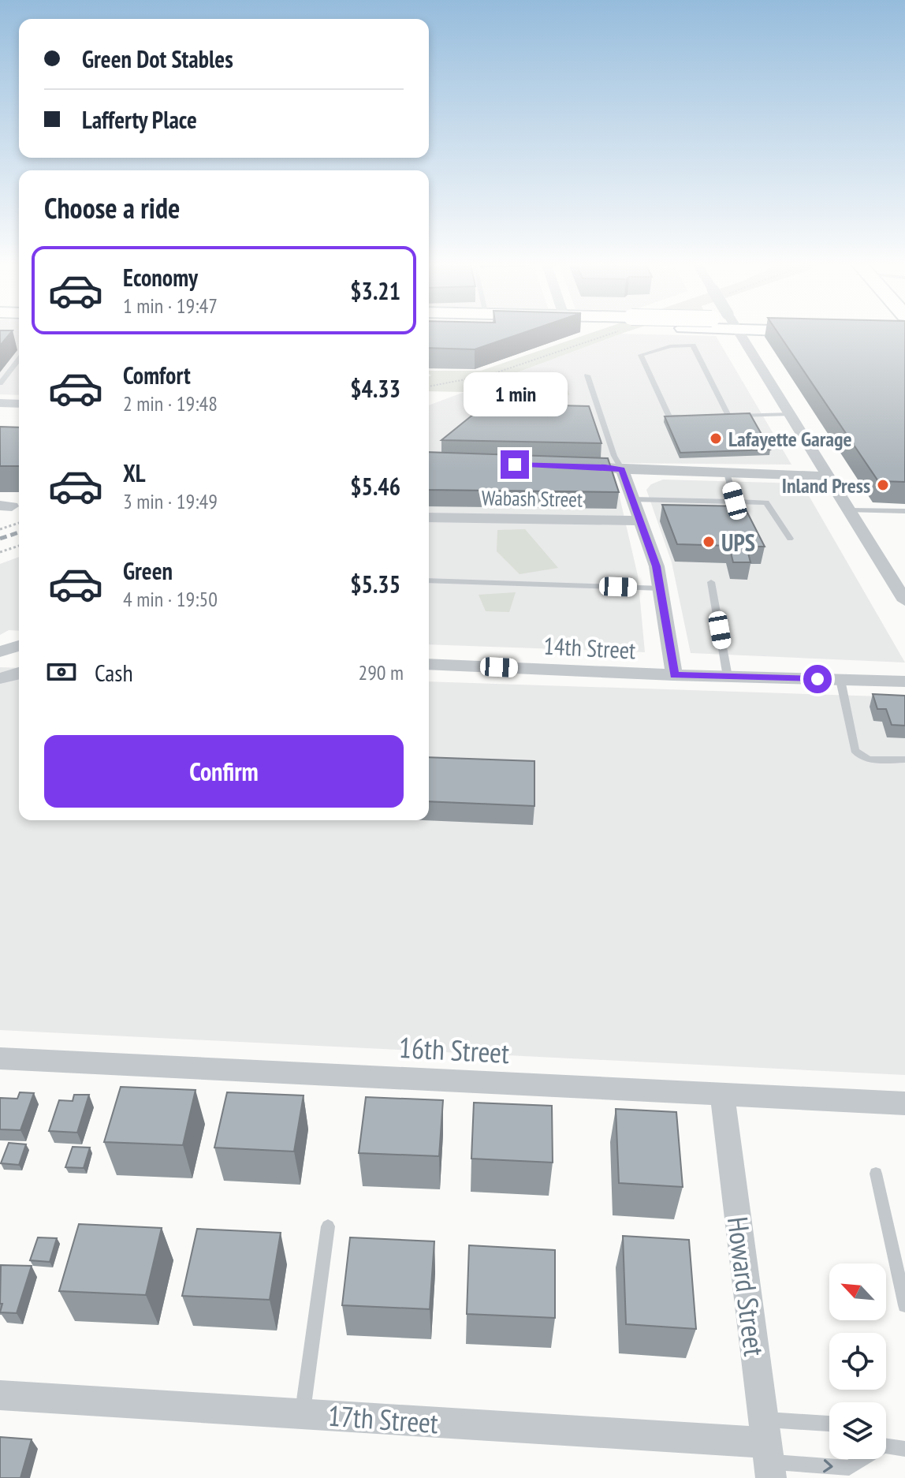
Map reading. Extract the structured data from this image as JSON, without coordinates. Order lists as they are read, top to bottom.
{
  "streets": {
    "street": [
      "Wabash Street",
      "14th Street",
      "16th Street",
      "Howard Street",
      "17th Street"
    ]
  },
  "crossings": [
    ["16th Street", "Howard Street"],
    ["Howard Street", "17th Street"]
  ],
  "places": ["Lafayette Garage", "Inland Press", "UPS"],
  "north": "top left",
  "page": {
    "banner": ["Green Dot Stables", "Lafferty Place"],
    "heading": "Choose a ride",
    "list": [
      {
        "name": "Economy",
        "note": "1 min · 19:47",
        "value": "$3.21"
      },
      {
        "name": "Comfort",
        "note": "2 min · 19:48",
        "value": "$4.33"
      },
      {
        "name": "XL",
        "note": "3 min · 19:49",
        "value": "$5.46"
      },
      {
        "name": "Green",
        "note": "4 min · 19:50",
        "value": "$5.35"
      }
    ],
    "bubble": "1 min",
    "pay": ["Cash", "290 m"],
    "buttons": "Confirm"
  }
}
